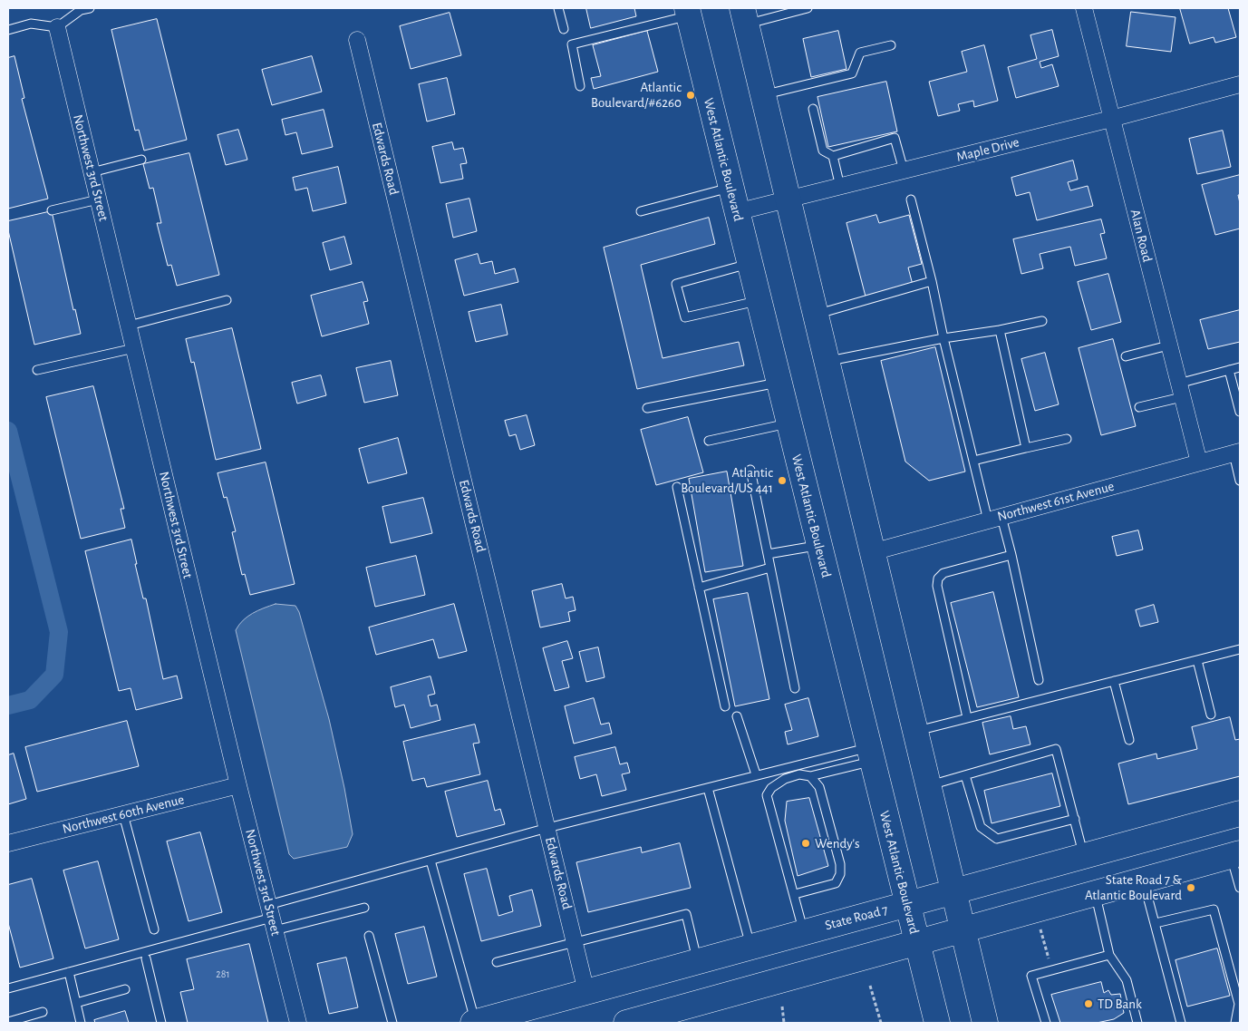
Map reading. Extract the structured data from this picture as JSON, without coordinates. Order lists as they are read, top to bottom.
{
  "streets": {
    "main road": ["West Atlantic Boulevard", "State Road 7"],
    "street": [
      "Maple Drive",
      "Edwards Road",
      "Northwest 3rd Street",
      "Alan Road",
      "Northwest 61st Avenue",
      "Northwest 60th Avenue"
    ]
  },
  "crossings": [
    ["Maple Drive", "West Atlantic Boulevard"],
    ["Maple Drive", "Alan Road"],
    ["Edwards Road", "State Road 7"],
    ["West Atlantic Boulevard", "State Road 7"],
    ["Northwest 3rd Street", "Northwest 60th Avenue"],
    ["Alan Road", "Northwest 61st Avenue"]
  ],
  "places": [
    "Atlantic Boulevard/#6260",
    "Atlantic Boulevard/US 441",
    "Wendy's",
    "State Road 7 & Atlantic Boulevard",
    "TD Bank"
  ],
  "house_numbers": ["281"]
}
